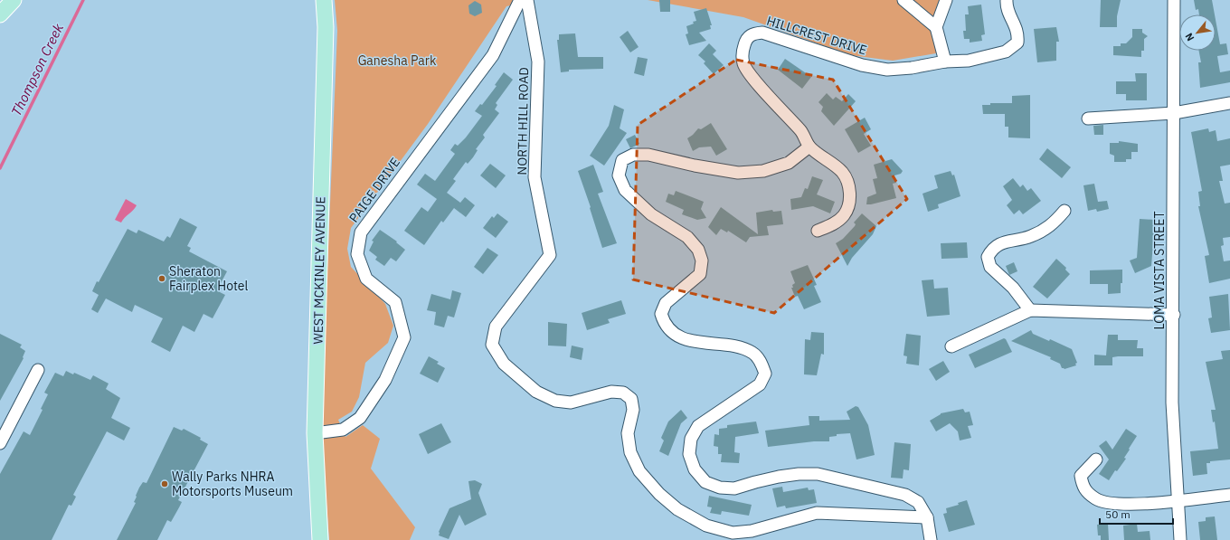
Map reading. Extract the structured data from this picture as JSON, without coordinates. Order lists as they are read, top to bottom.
{
  "streets": {
    "main road": ["WEST MCKINLEY AVENUE"],
    "street": [
      "HILLCREST DRIVE",
      "NORTH HILL ROAD",
      "PAIGE DRIVE",
      "LOMA VISTA STREET"
    ]
  },
  "crossings": [
    ["PAIGE DRIVE", "WEST MCKINLEY AVENUE"]
  ],
  "water": ["Thompson Creek"],
  "parks": ["Ganesha Park"],
  "places": ["Sheraton Fairplex Hotel", "Wally Parks NHRA Motorsports Museum"],
  "scale_bar": "50 m",
  "north": "bottom left"
}
